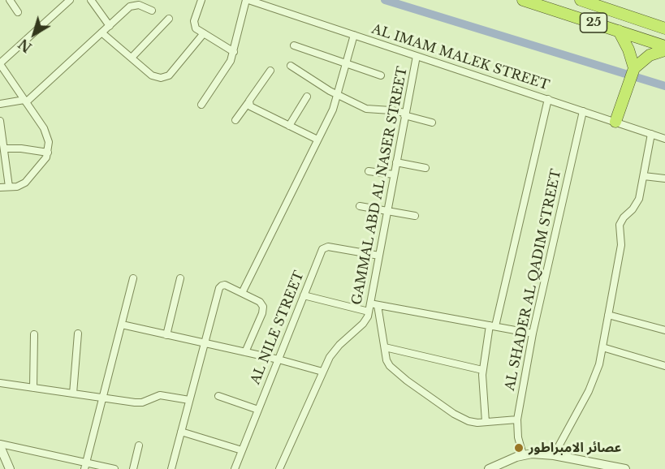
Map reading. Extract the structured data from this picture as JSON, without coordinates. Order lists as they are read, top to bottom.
{
  "streets": {
    "highway": ["25"],
    "street": [
      "AL IMAM MALEK STREET",
      "GAMMAL ABD AL NASER STREET",
      "AL SHADER AL QADIM STREET",
      "AL NILE STREET"
    ]
  },
  "crossings": [
    ["AL IMAM MALEK STREET", "GAMMAL ABD AL NASER STREET"],
    ["AL IMAM MALEK STREET", "AL SHADER AL QADIM STREET"],
    ["GAMMAL ABD AL NASER STREET", "AL NILE STREET"]
  ],
  "places": ["عصائر الامبراطور"],
  "north": "bottom left"
}
